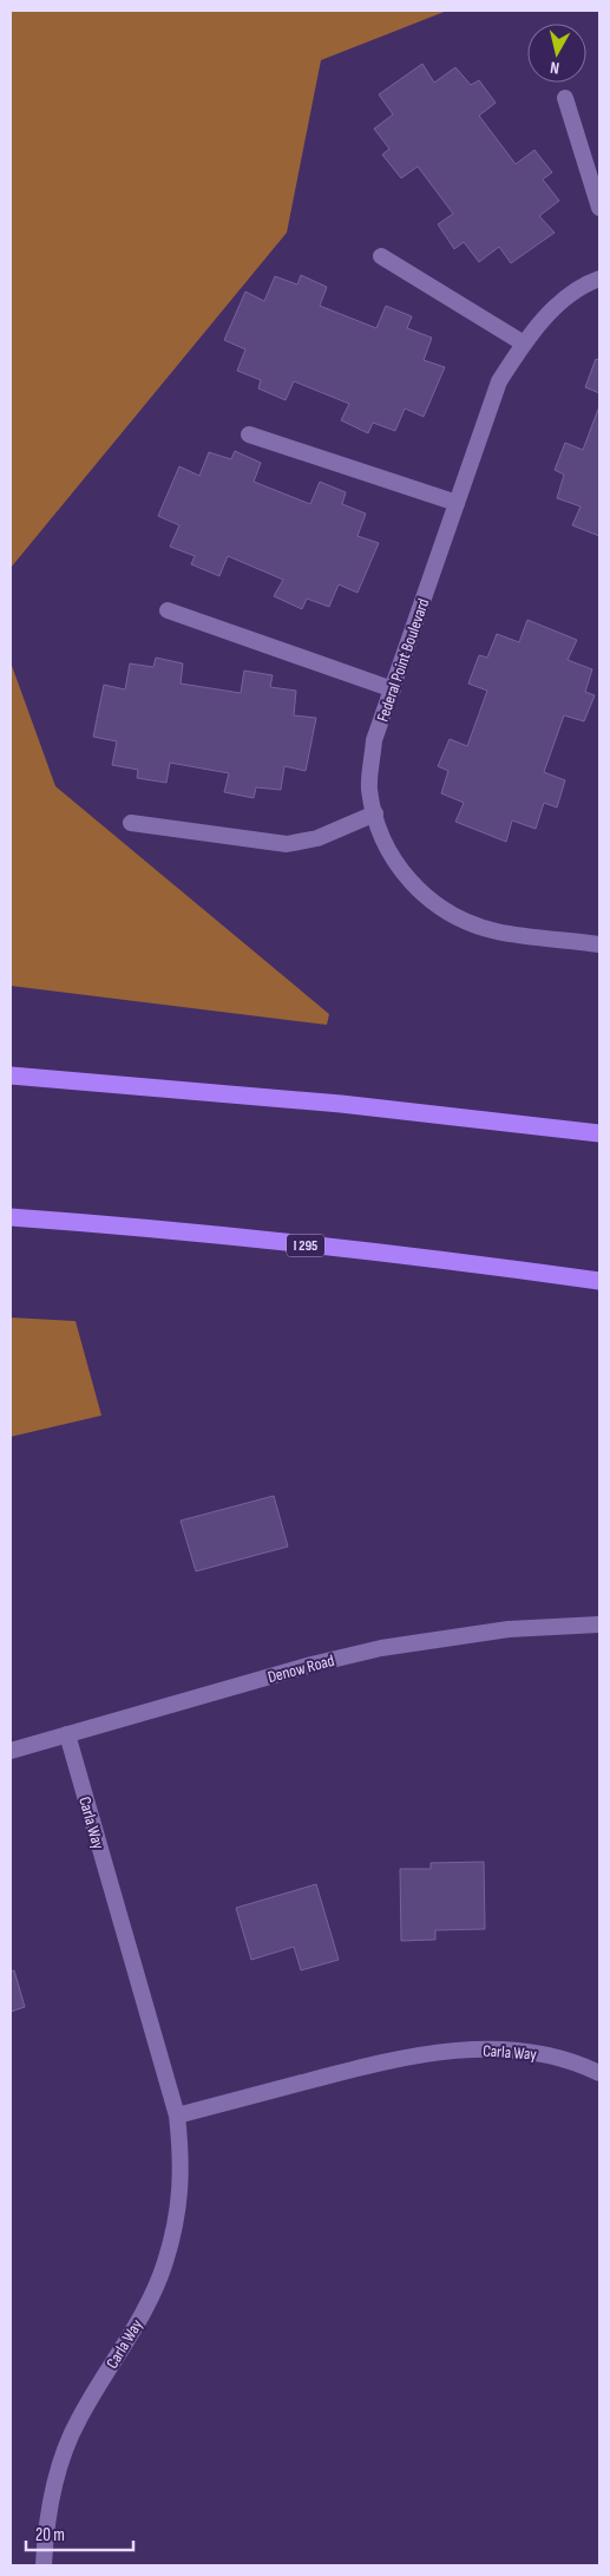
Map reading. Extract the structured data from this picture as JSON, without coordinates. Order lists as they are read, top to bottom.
{
  "streets": {
    "highway": ["I 295"],
    "street": ["Federal Point Boulevard", "Denow Road", "Carla Way"]
  },
  "crossings": [
    ["Denow Road", "Carla Way"]
  ],
  "scale_bar": "20 m",
  "north": "bottom"
}
